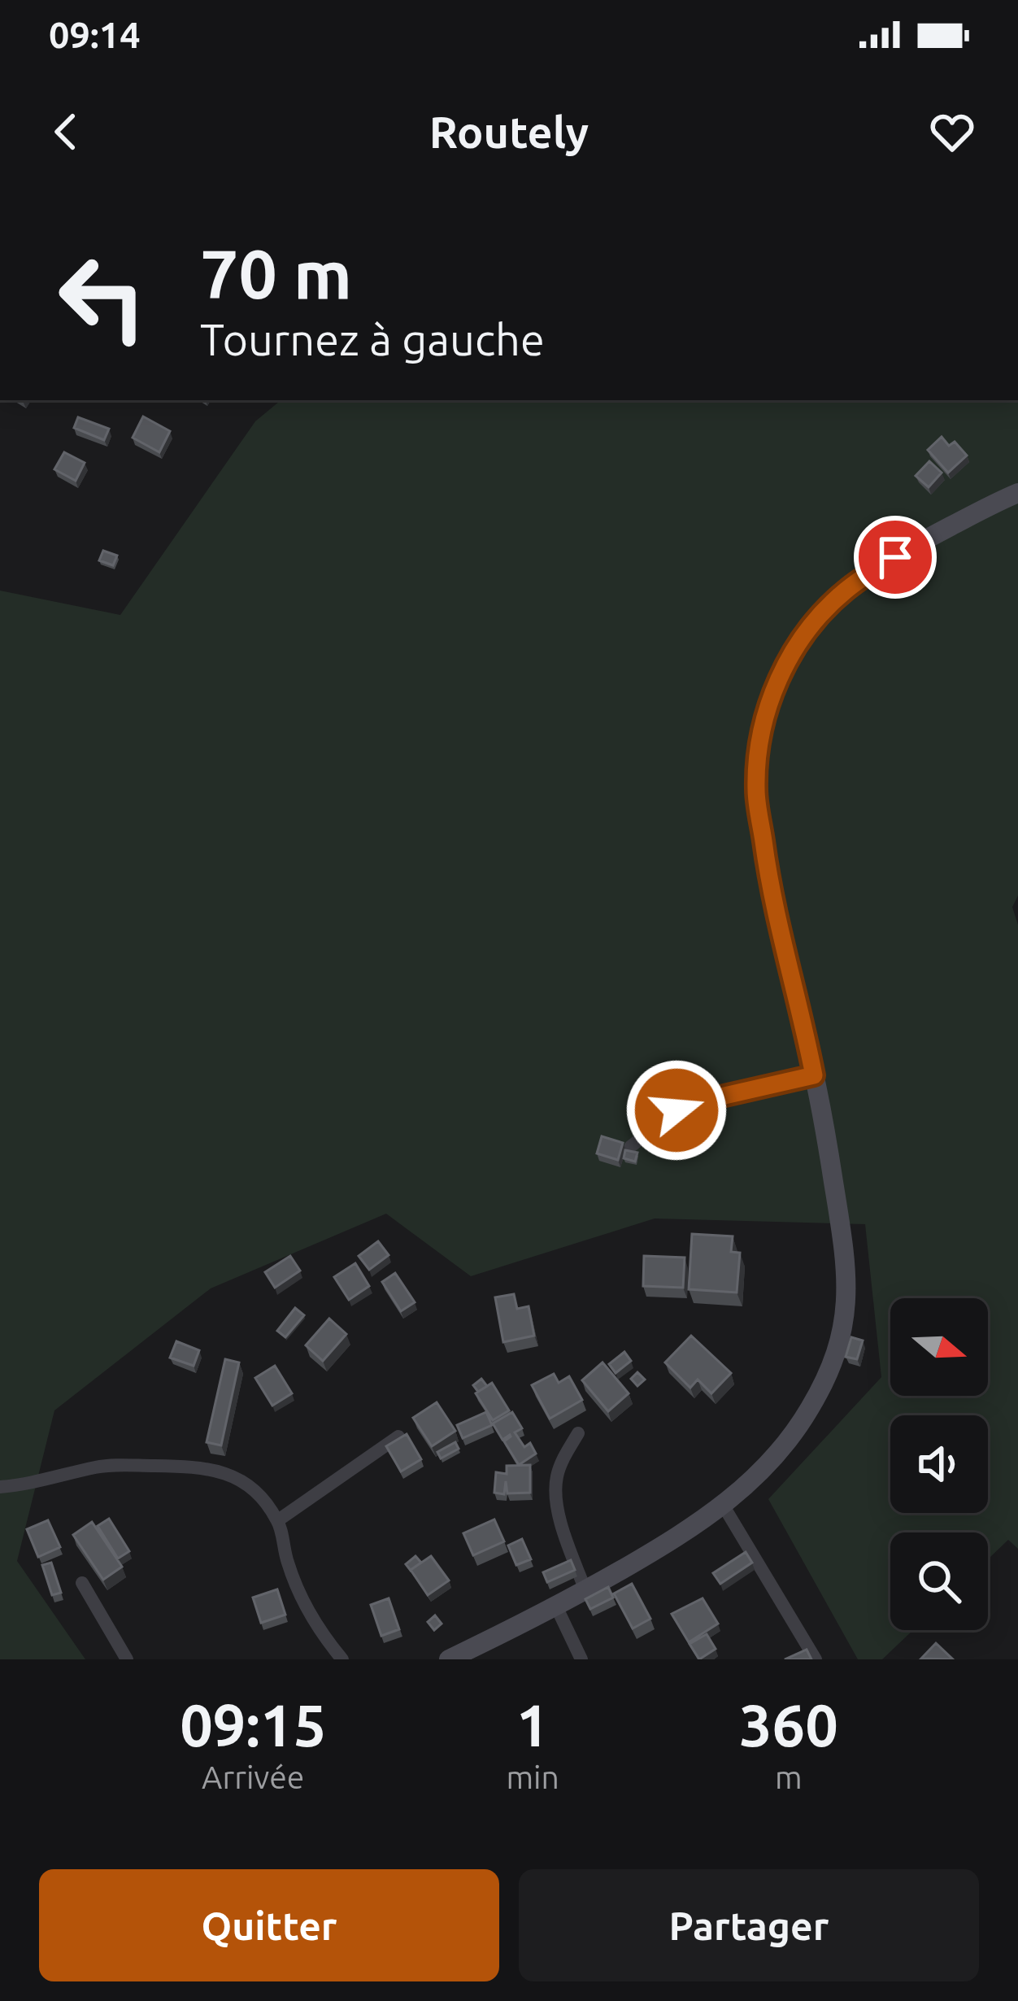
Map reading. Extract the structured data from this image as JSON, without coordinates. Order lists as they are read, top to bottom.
{
  "north": "right",
  "page": {
    "status": "09:14",
    "header": "Routely",
    "turn": ["70 m", "Tournez à gauche"],
    "eta": [
      "09:15",
      "Arrivée",
      "1",
      "min",
      "360",
      "m"
    ],
    "buttons": ["Quitter", "Partager"]
  }
}
